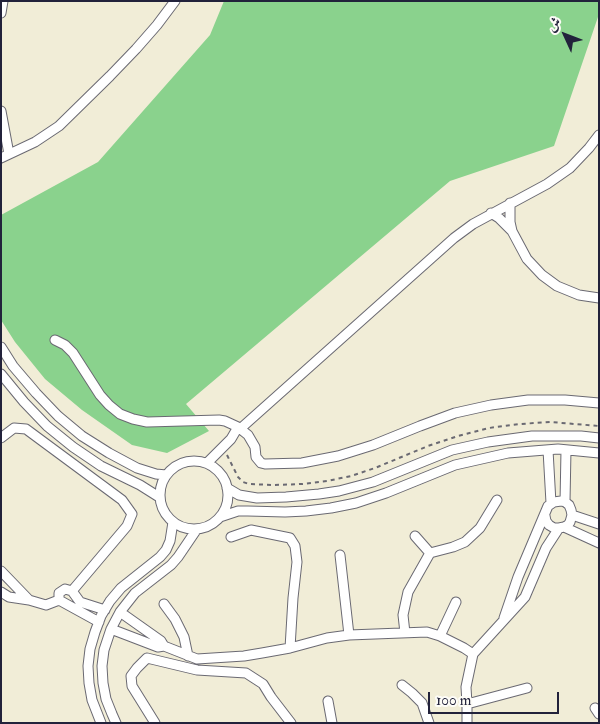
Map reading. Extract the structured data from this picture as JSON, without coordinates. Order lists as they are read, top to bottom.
{
  "scale_bar": "100 m",
  "north": "top left"
}
